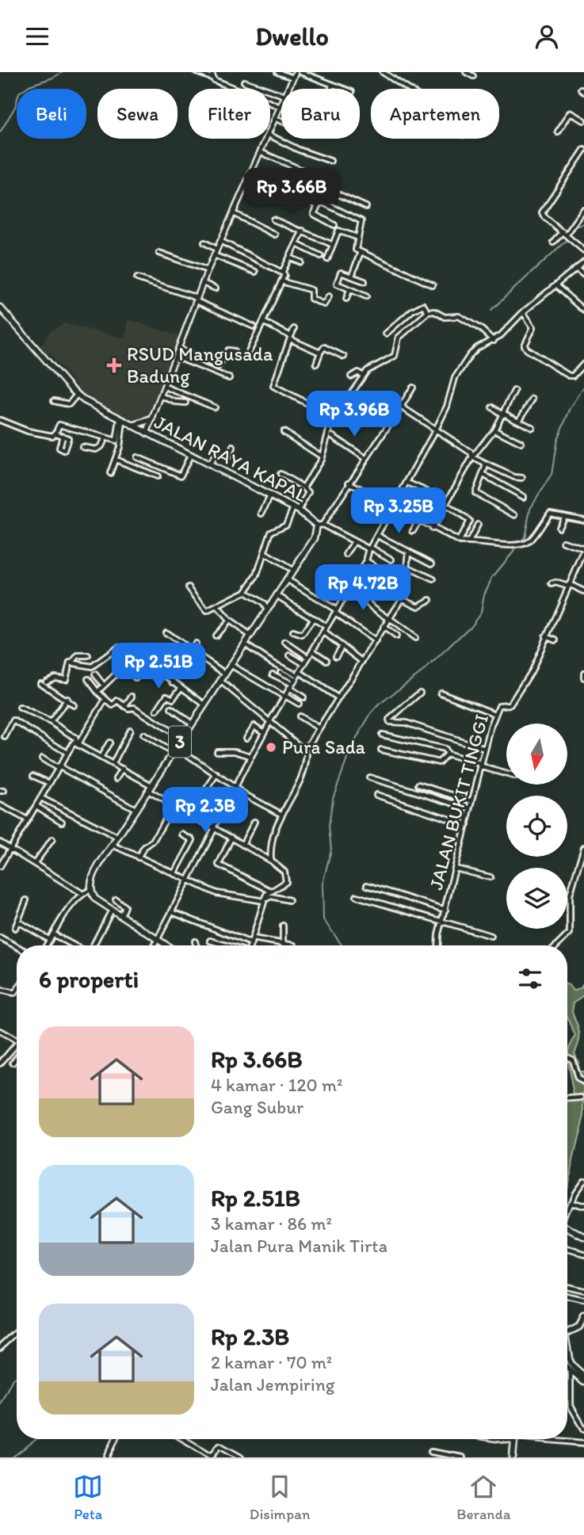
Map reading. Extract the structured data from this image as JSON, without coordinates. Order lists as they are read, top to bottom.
{
  "streets": {
    "highway": ["JALAN RAYA KAPAL", "3"],
    "street": ["JALAN BUKIT TINGGI"]
  },
  "places": {
    "health": ["RSUD Mangusada Badung"],
    "other": ["Pura Sada"]
  },
  "north": "bottom",
  "page": {
    "header": "Dwello",
    "chip": [
      "Beli",
      "Sewa",
      "Filter",
      "Baru",
      "Apartemen"
    ],
    "price": [
      "Rp 3.66B",
      "Rp 3.96B",
      "Rp 3.25B",
      "Rp 4.72B",
      "Rp 2.51B",
      "Rp 2.3B"
    ],
    "heading": "6 properti",
    "list": [
      {
        "name": "Rp 3.66B",
        "note": "4 kamar · 120 m² · Gang Subur"
      },
      {
        "name": "Rp 2.51B",
        "note": "3 kamar · 86 m² · Jalan Pura Manik Tirta"
      },
      {
        "name": "Rp 2.3B",
        "note": "2 kamar · 70 m² · Jalan Jempiring"
      }
    ],
    "tabs": ["Peta", "Disimpan", "Beranda"]
  }
}
